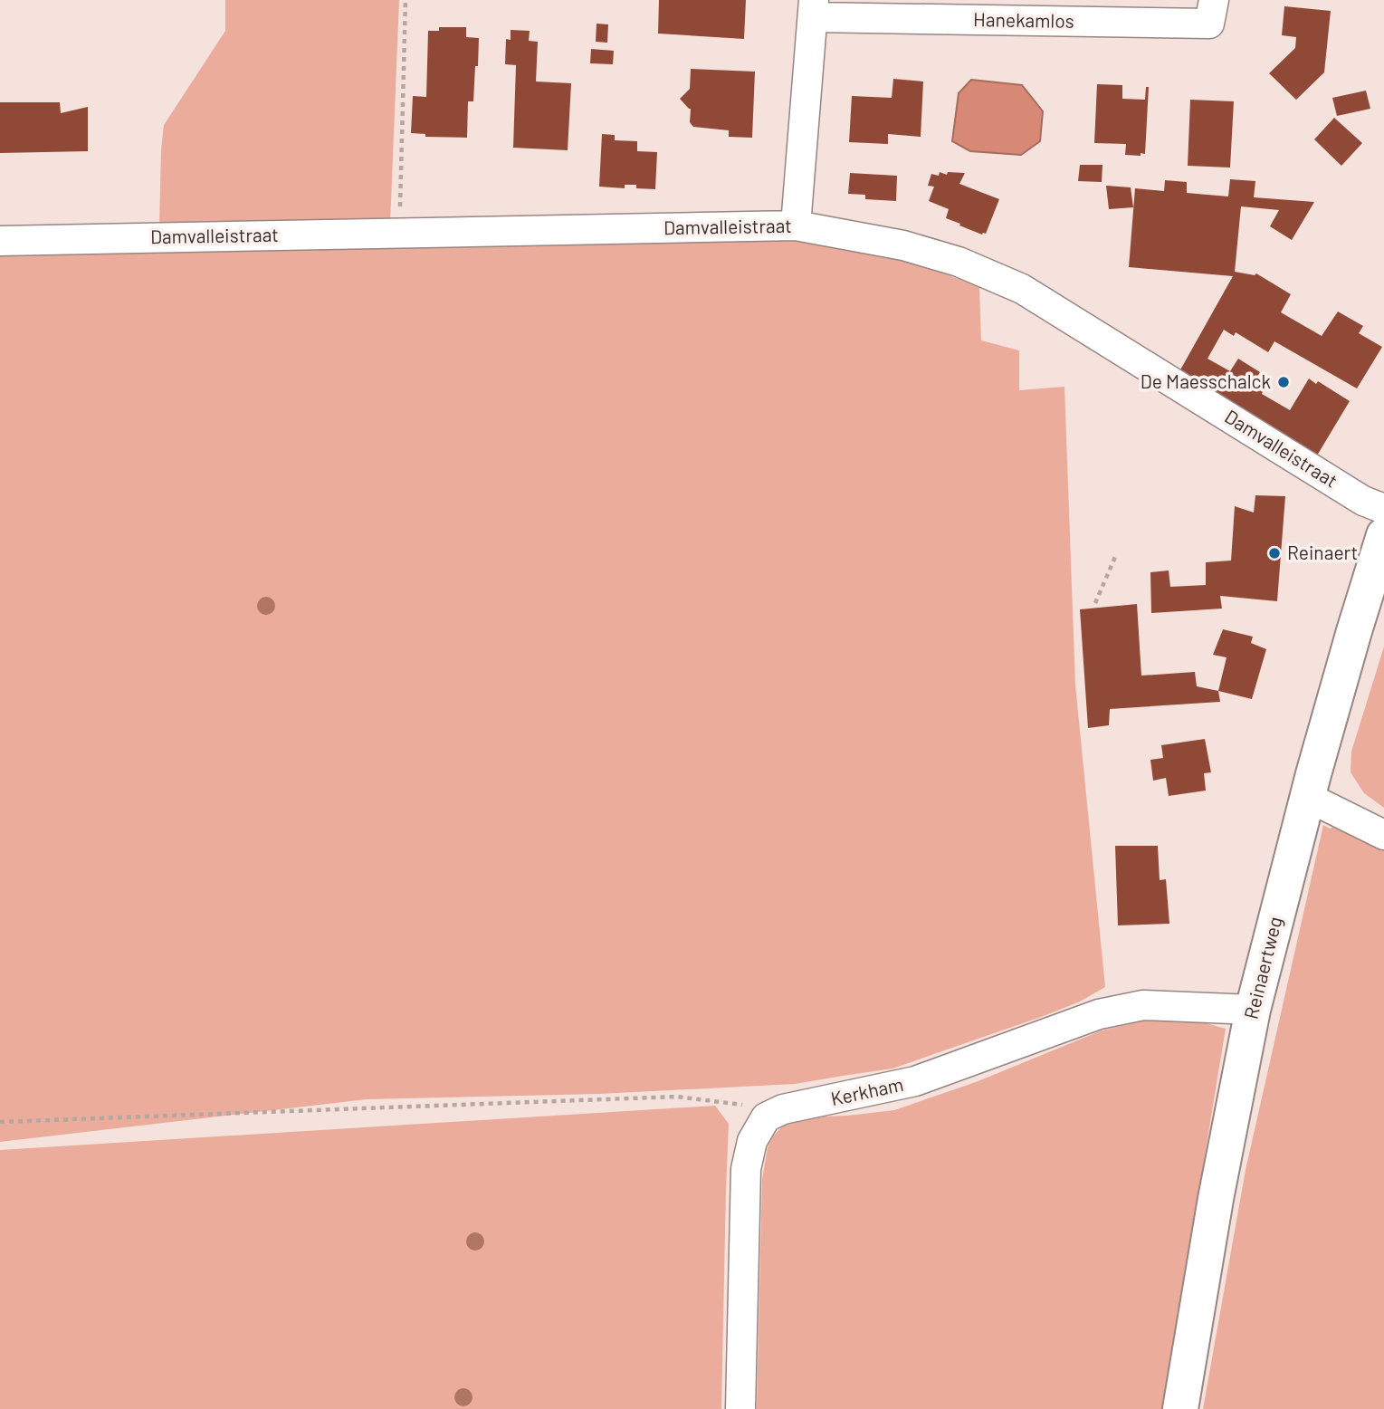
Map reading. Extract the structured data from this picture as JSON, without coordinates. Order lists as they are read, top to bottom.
{
  "streets": {
    "main road": ["Reinaertweg"],
    "street": ["Hanekamlos", "Damvalleistraat", "Kerkham"]
  },
  "crossings": [
    ["Hanekamlos", "Damvalleistraat"],
    ["Reinaertweg", "Kerkham"]
  ],
  "places": ["De Maesschalck", "Reinaert"]
}
